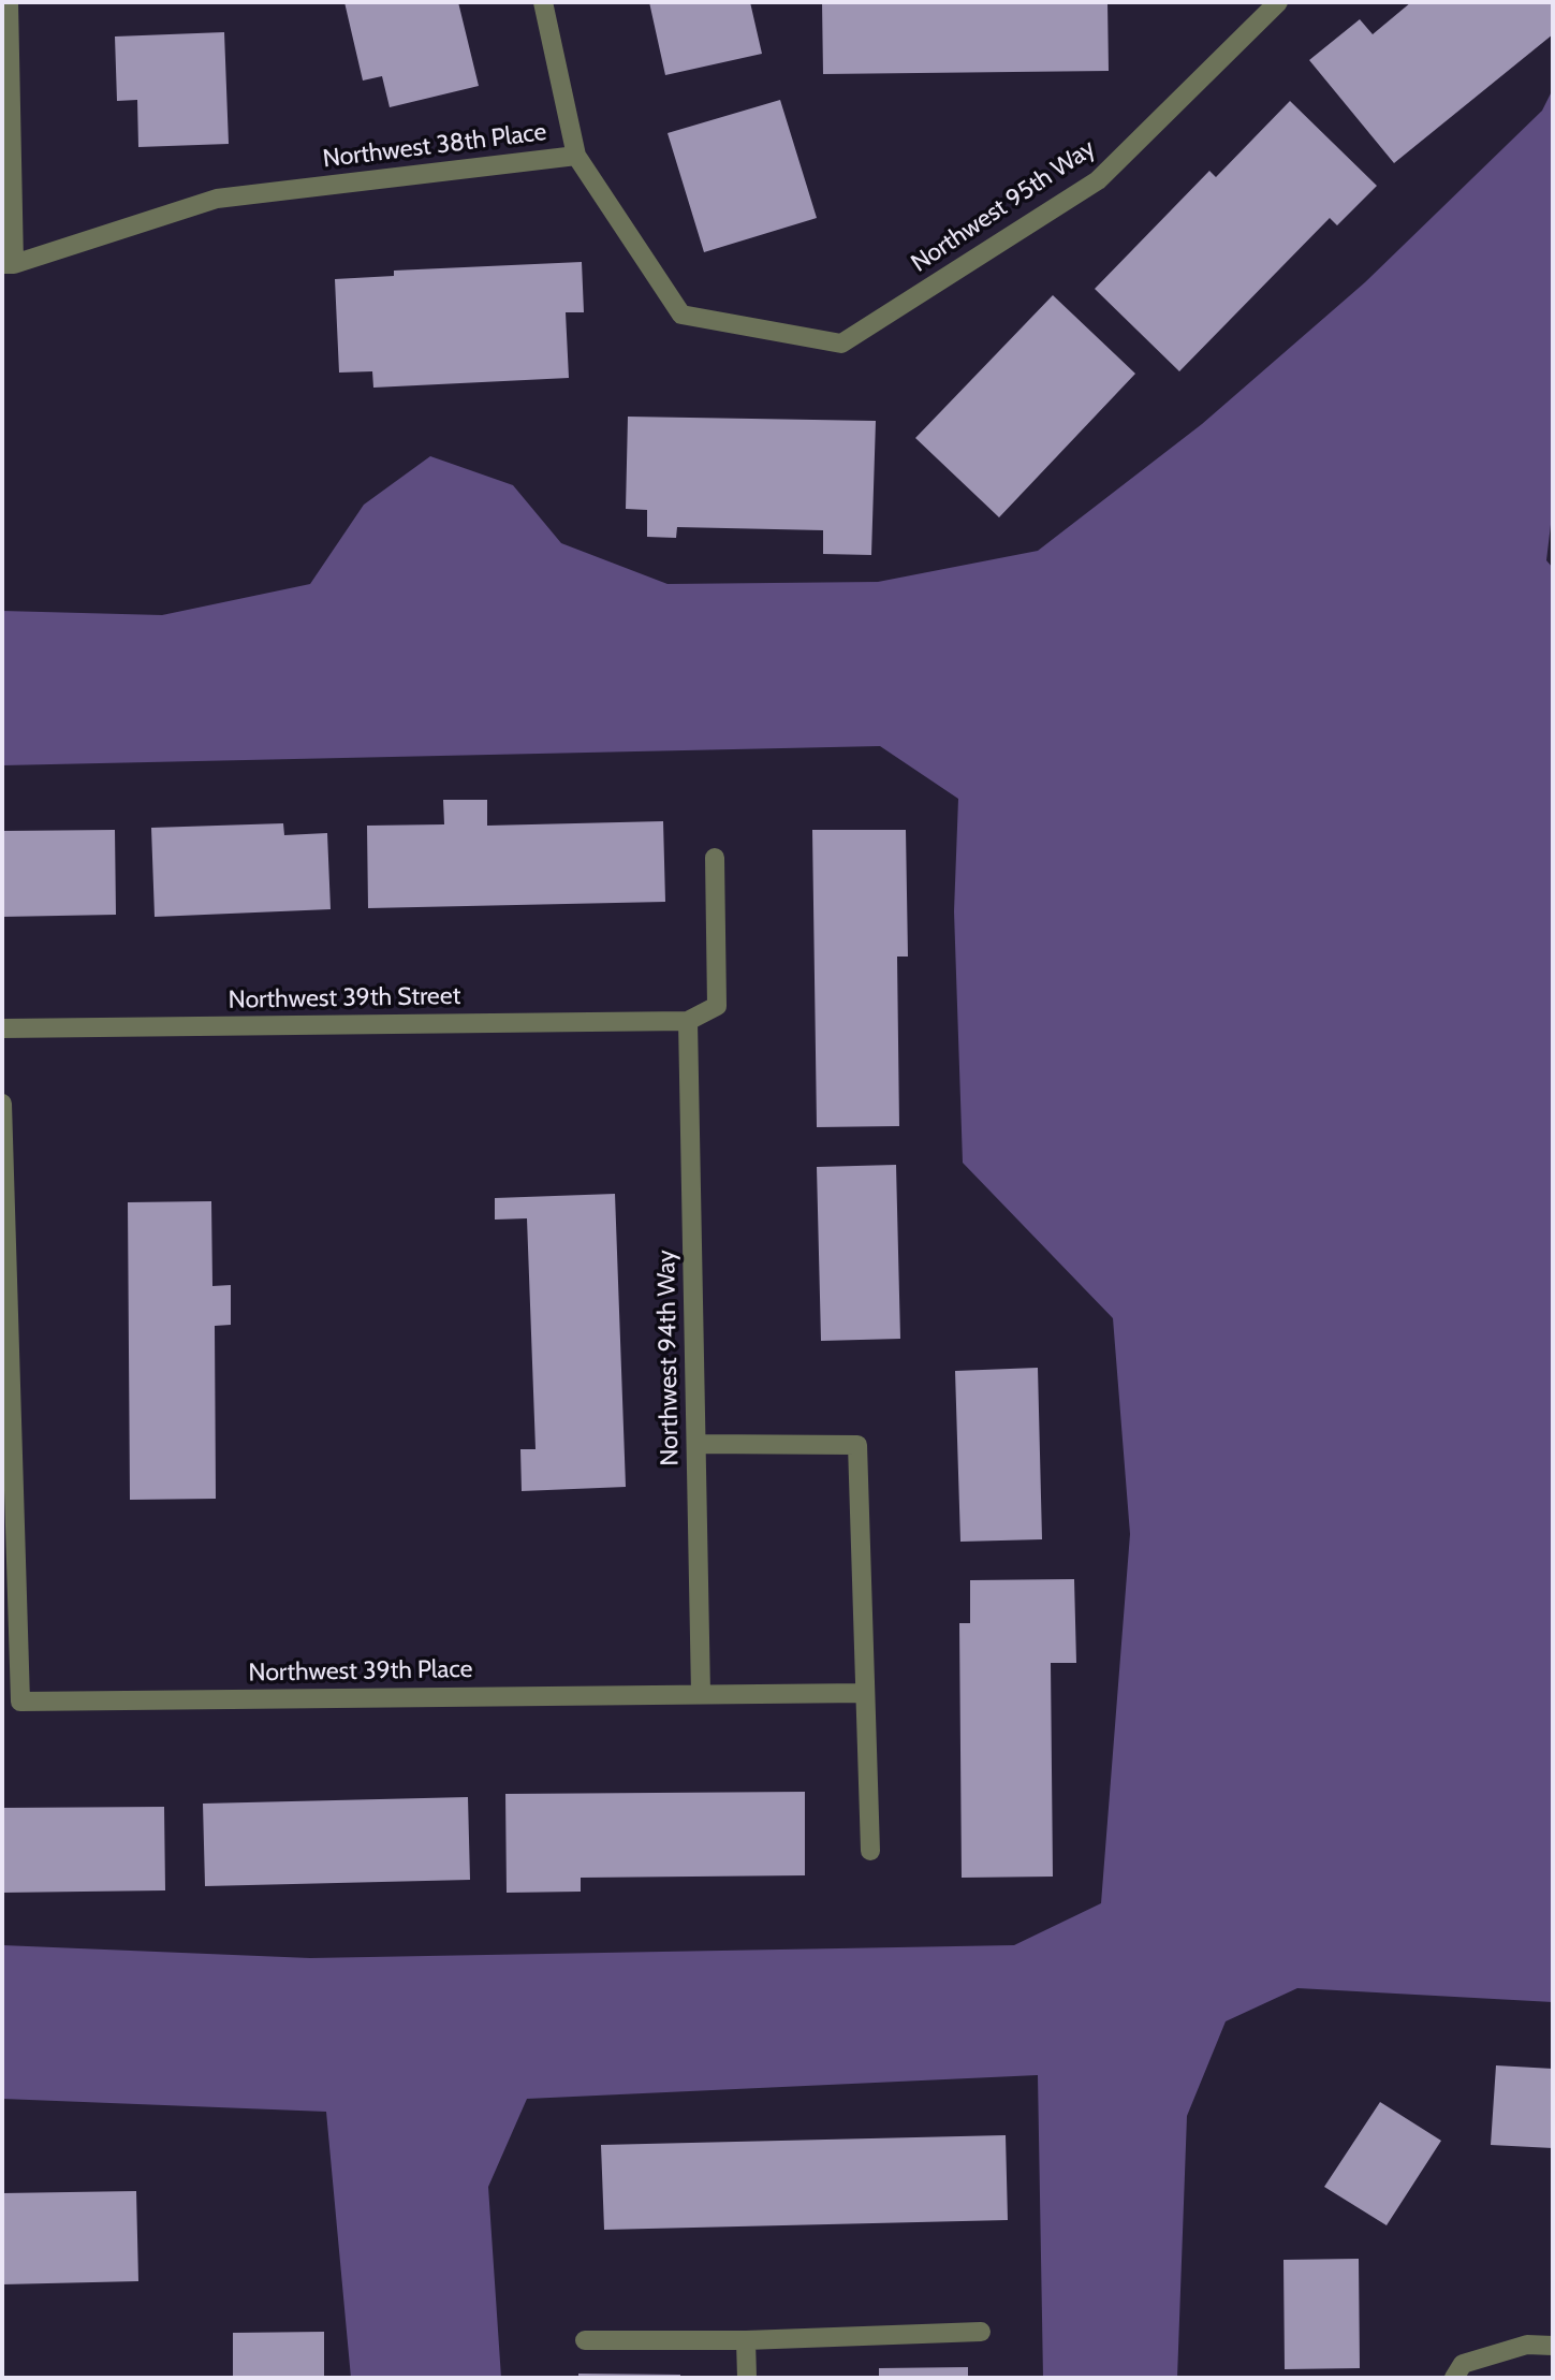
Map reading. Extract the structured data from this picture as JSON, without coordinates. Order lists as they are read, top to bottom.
{
  "streets": {
    "street": [
      "Northwest 38th Place",
      "Northwest 95th Way",
      "Northwest 39th Street",
      "Northwest 94th Way",
      "Northwest 39th Place"
    ]
  },
  "crossings": [
    ["Northwest 38th Place", "Northwest 95th Way"],
    ["Northwest 39th Street", "Northwest 94th Way"],
    ["Northwest 94th Way", "Northwest 39th Place"]
  ]
}
